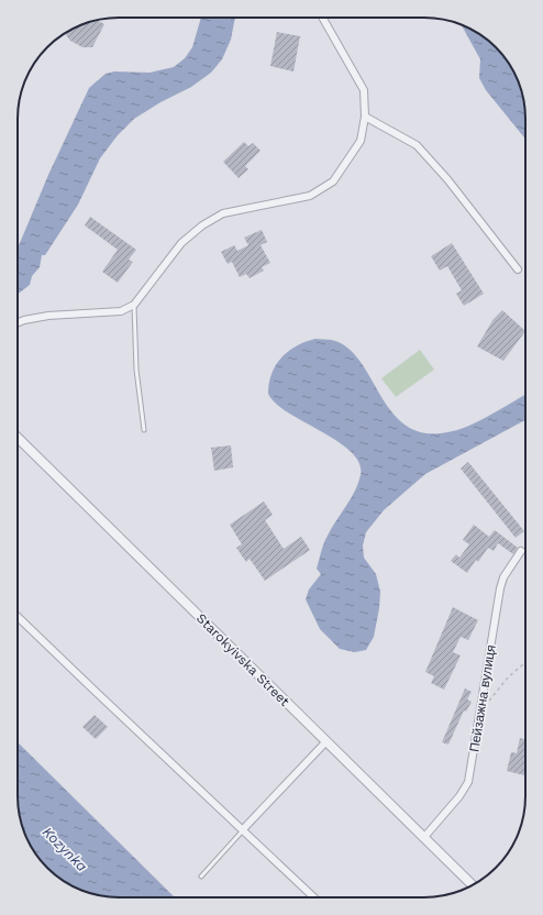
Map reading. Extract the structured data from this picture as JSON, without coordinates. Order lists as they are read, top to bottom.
{
  "streets": {
    "street": ["Starokyivska Street", "Пейзажна вулиця"]
  },
  "crossings": [
    ["Starokyivska Street", "Пейзажна вулиця"]
  ],
  "water": ["Kozynka"]
}
